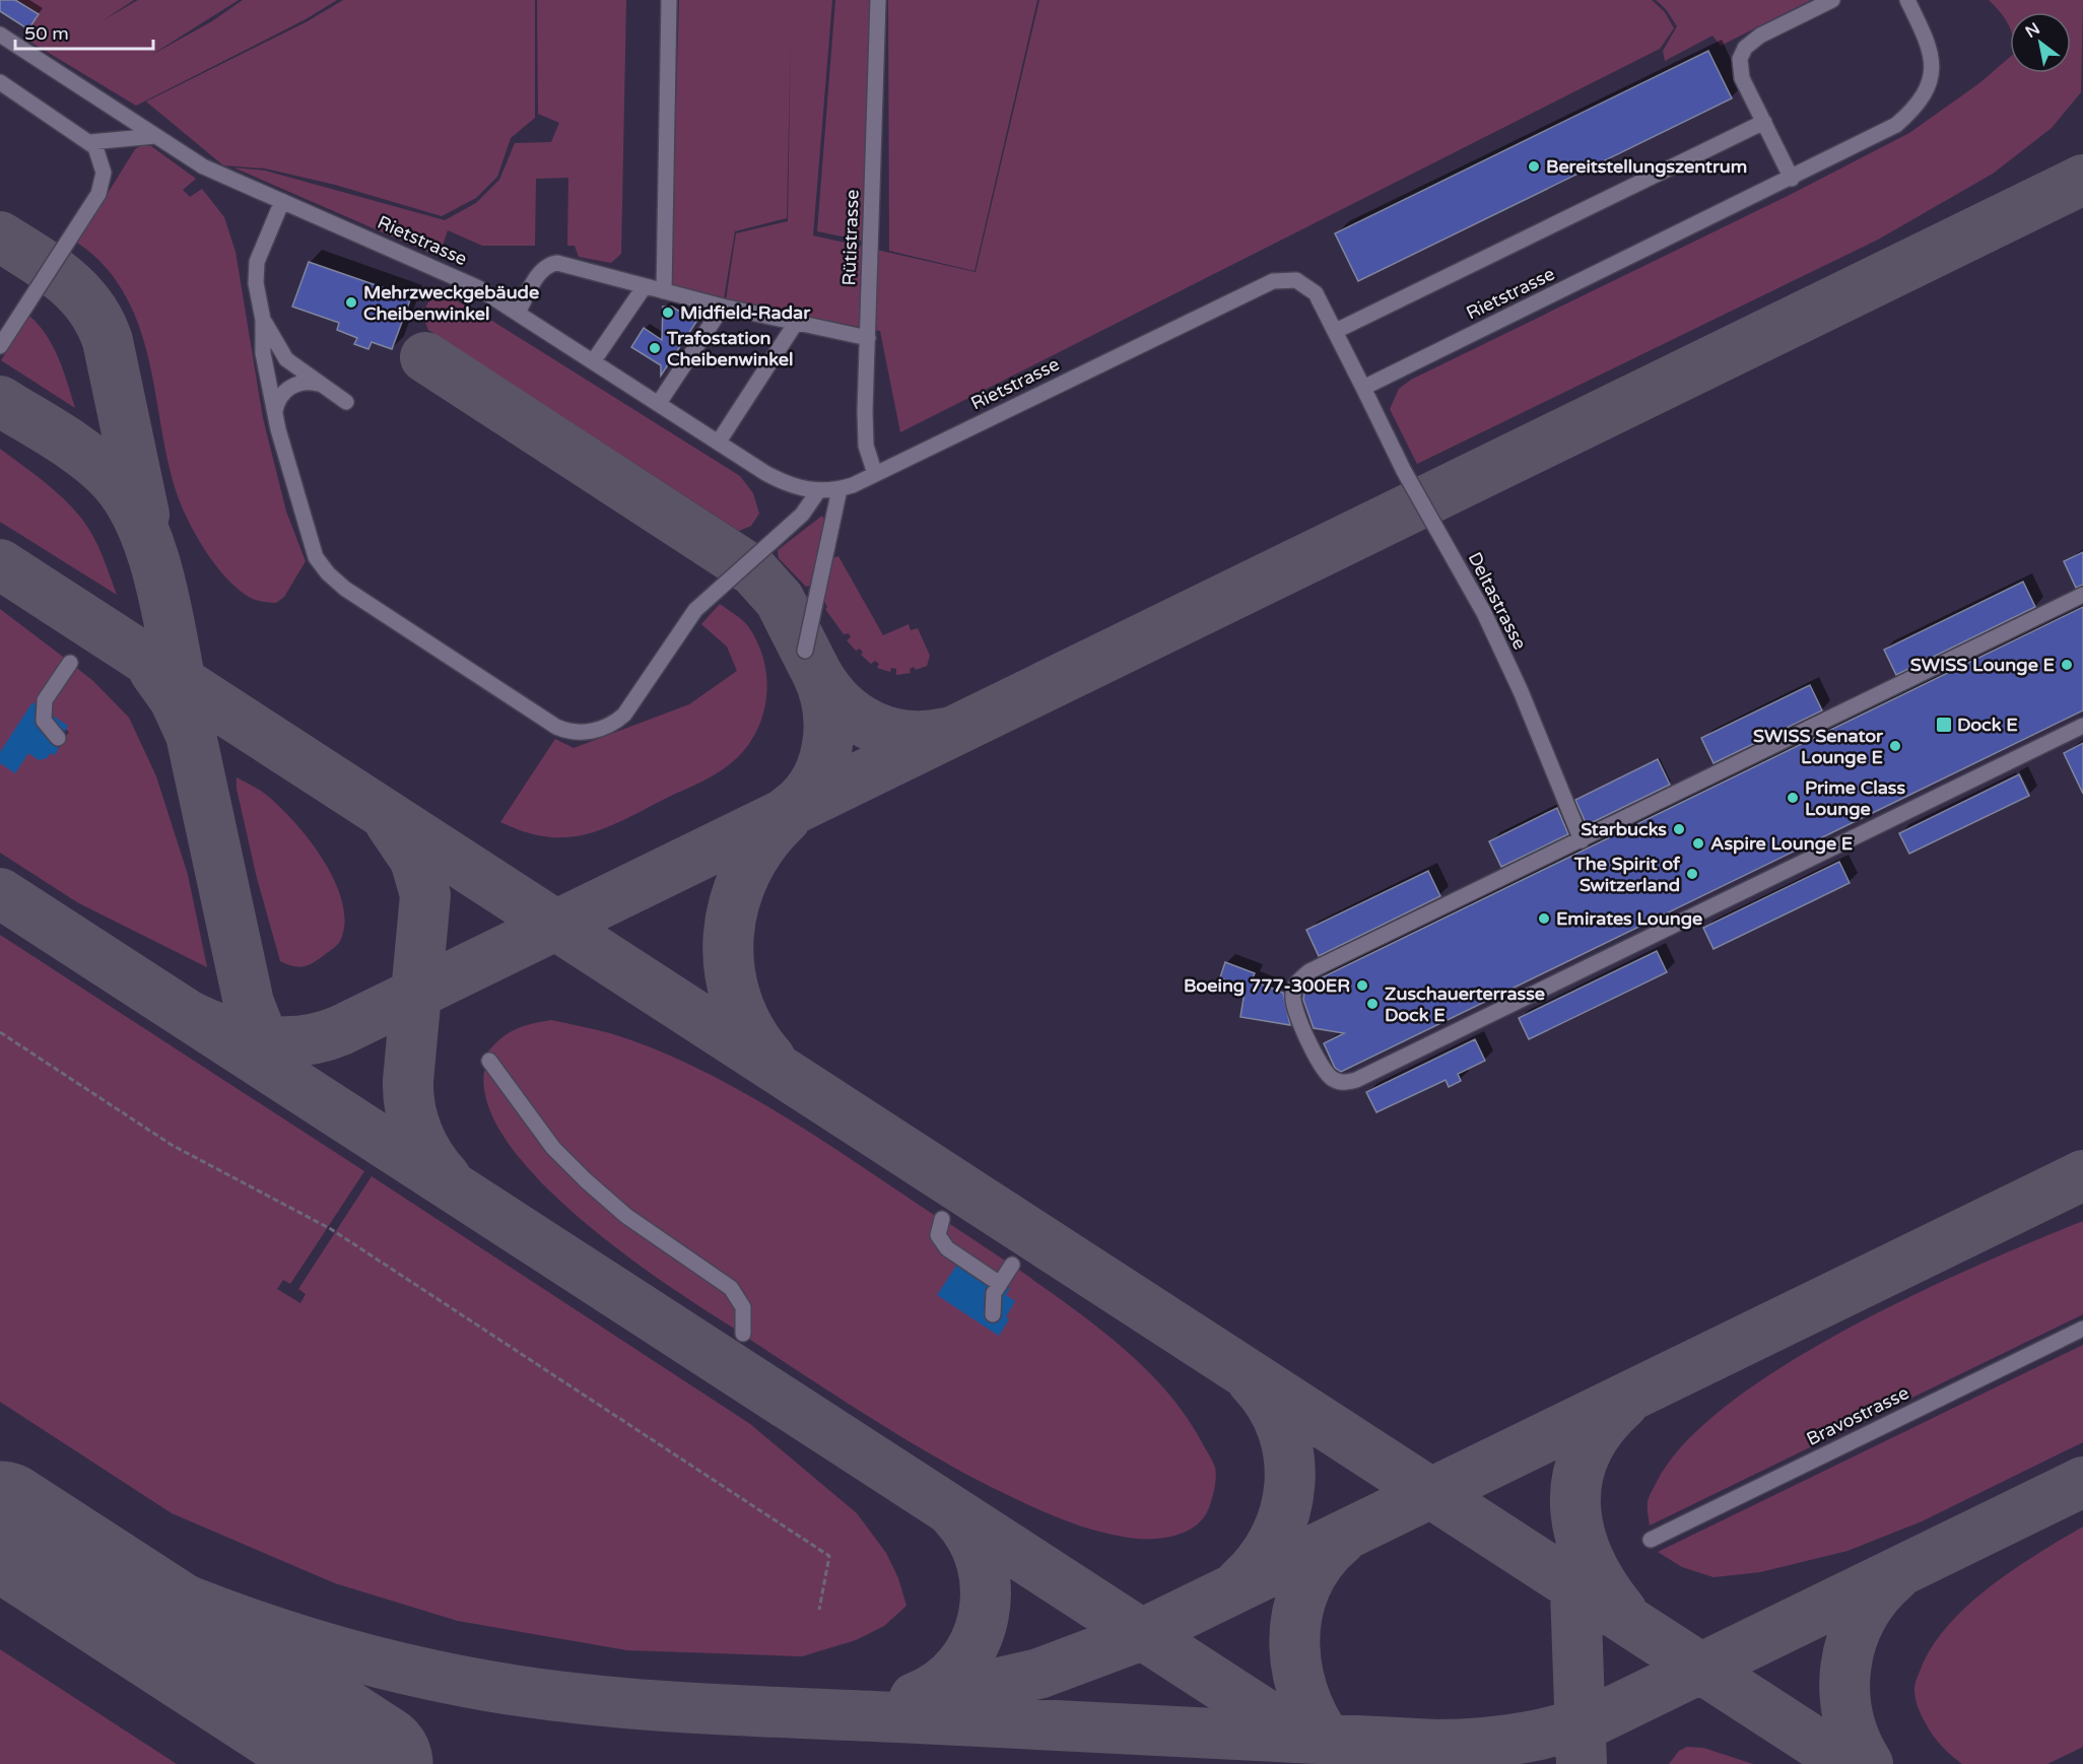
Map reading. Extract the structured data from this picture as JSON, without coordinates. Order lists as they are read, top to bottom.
{
  "streets": {
    "lane": [
      "Rütistrasse",
      "Rietstrasse",
      "Deltastrasse",
      "Bravostrasse"
    ]
  },
  "crossings": [
    ["Rütistrasse", "Rietstrasse"],
    ["Rietstrasse", "Deltastrasse"]
  ],
  "places": {
    "other": [
      "Bereitstellungszentrum",
      "Mehrzweckgebäude Cheibenwinkel",
      "Midfield-Radar",
      "Trafostation Cheibenwinkel",
      "SWISS Lounge E",
      "SWISS Senator Lounge E",
      "Prime Class Lounge",
      "Starbucks",
      "Aspire Lounge E",
      "The Spirit of Switzerland",
      "Emirates Lounge",
      "Boeing 777-300ER",
      "Zuschauerterrasse Dock E"
    ],
    "transit": ["Dock E"]
  },
  "scale_bar": "50 m",
  "north": "top left"
}
